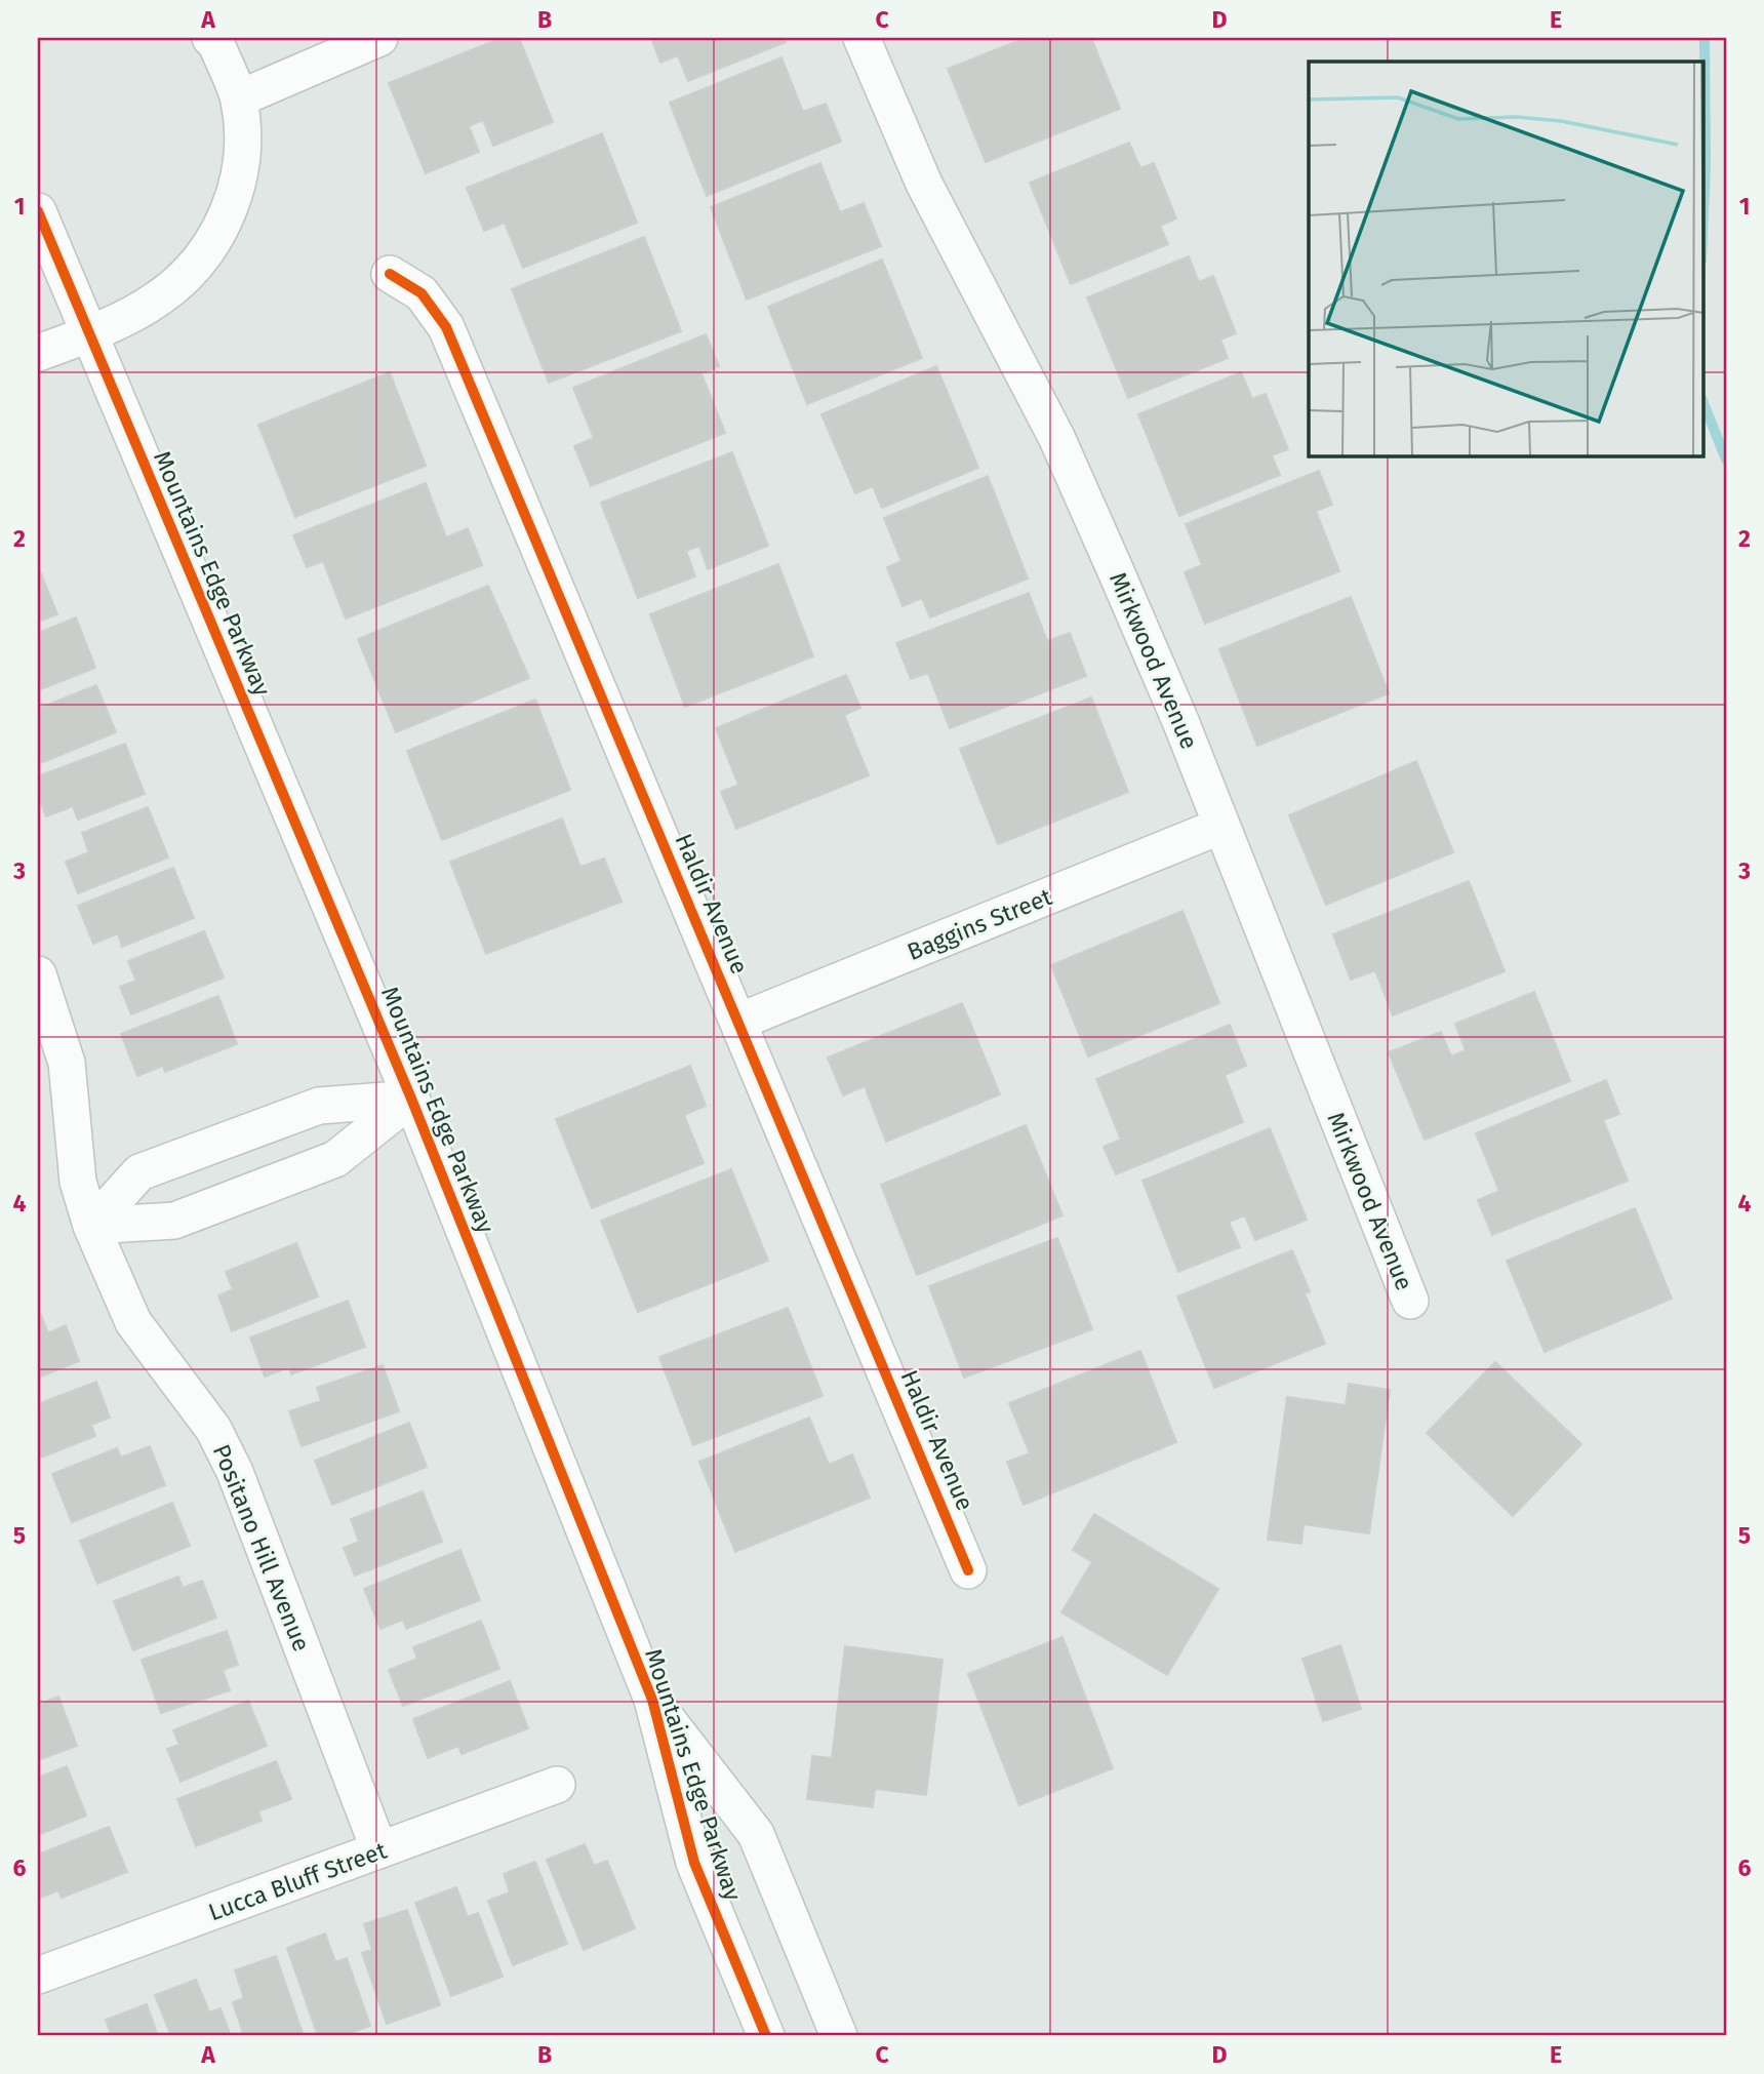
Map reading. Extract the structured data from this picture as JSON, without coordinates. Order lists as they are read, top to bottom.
{
  "streets": {
    "street": [
      "Mountains Edge Parkway",
      "Mirkwood Avenue",
      "Haldir Avenue",
      "Baggins Street",
      "Positano Hill Avenue",
      "Lucca Bluff Street"
    ]
  },
  "crossings": [
    ["Mirkwood Avenue", "Baggins Street"],
    ["Haldir Avenue", "Baggins Street"],
    ["Positano Hill Avenue", "Lucca Bluff Street"]
  ],
  "grid": {
    "columns": [
      "A",
      "B",
      "C",
      "D",
      "E"
    ],
    "rows": [
      "1",
      "2",
      "3",
      "4",
      "5",
      "6"
    ]
  }
}
